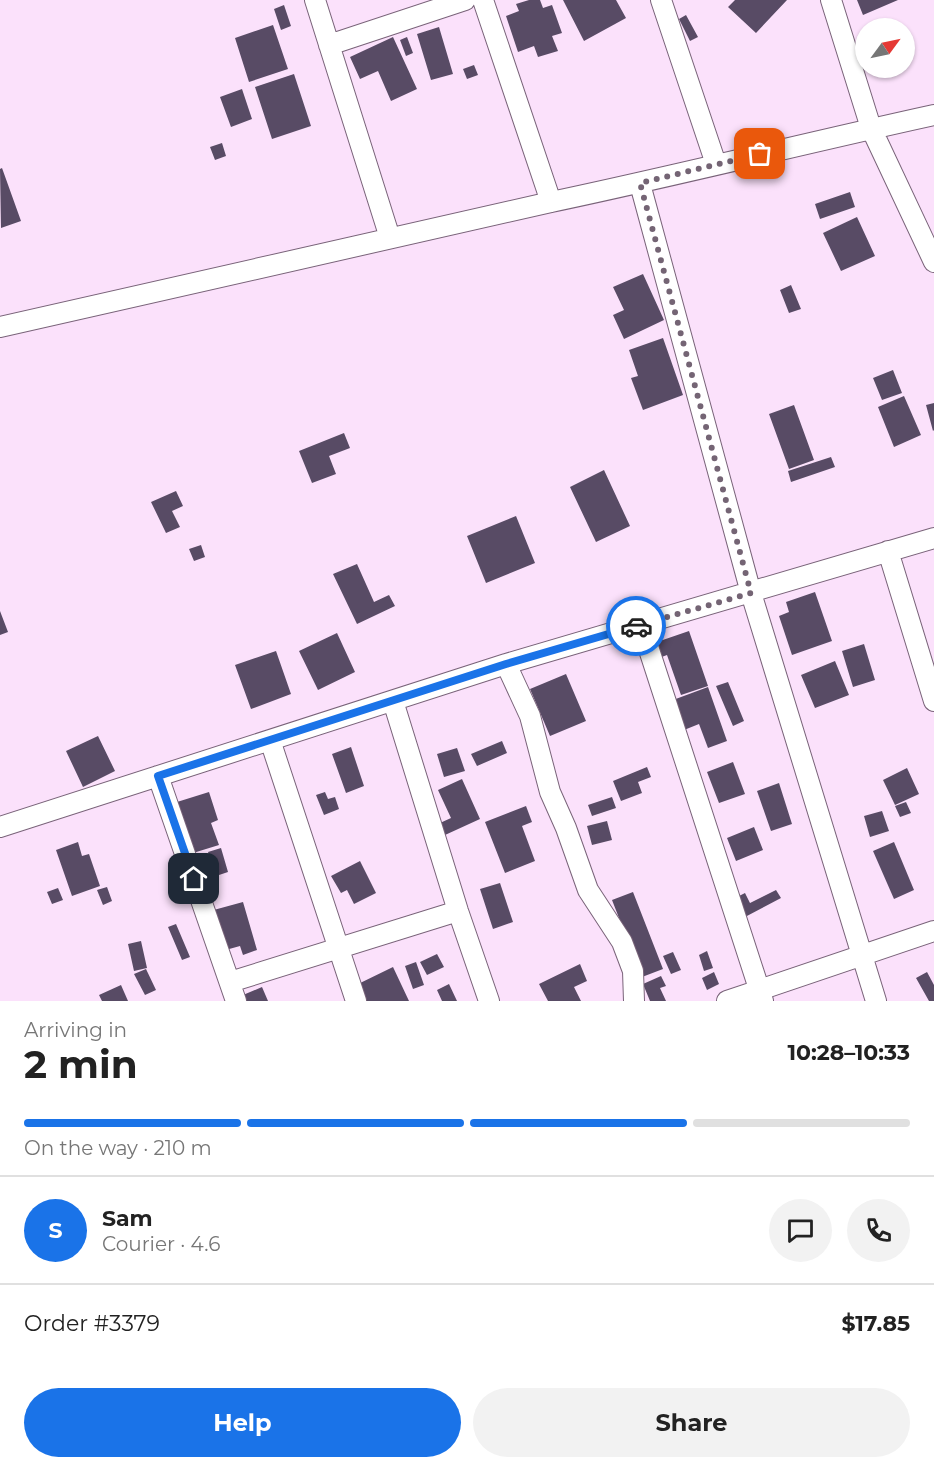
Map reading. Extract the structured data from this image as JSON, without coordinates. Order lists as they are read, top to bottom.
{
  "north": "top right",
  "page": {
    "heading": ["2 min", "Arriving in", "10:28–10:33"],
    "panel": [
      "Sam",
      "Courier · 4.6",
      "Order #3379",
      "$17.85"
    ],
    "bar": "On the way · 210 m",
    "round": "S",
    "buttons": ["Help", "Share"]
  }
}
